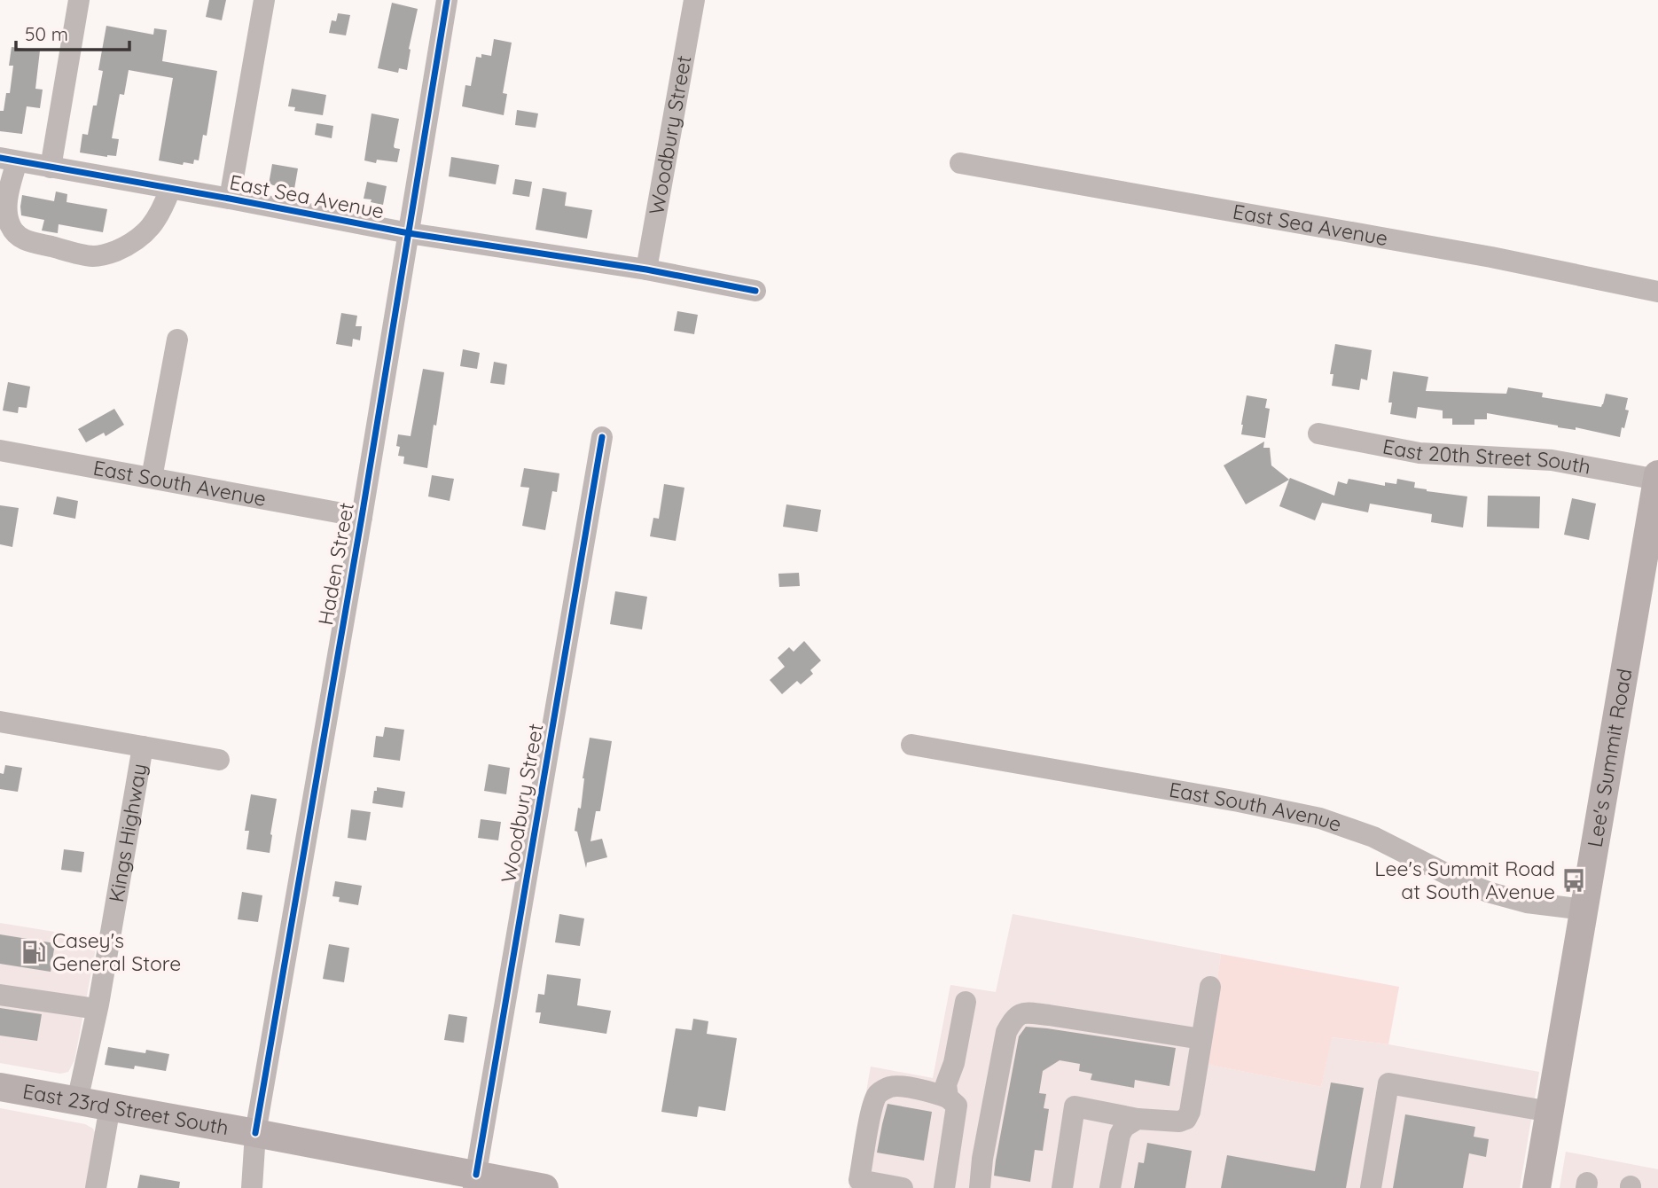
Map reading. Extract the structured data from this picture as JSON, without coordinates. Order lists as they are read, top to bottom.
{
  "streets": {
    "main road": ["Lee's Summit Road", "East 23rd Street South"],
    "street": [
      "Woodbury Street",
      "East Sea Avenue",
      "East 20th Street South",
      "East South Avenue",
      "Haden Street",
      "Kings Highway"
    ]
  },
  "crossings": [
    ["Woodbury Street", "East Sea Avenue"],
    ["Woodbury Street", "East 23rd Street South"],
    ["East Sea Avenue", "Haden Street"],
    ["East 20th Street South", "Lee's Summit Road"],
    ["East South Avenue", "Haden Street"],
    ["East South Avenue", "Lee's Summit Road"],
    ["Haden Street", "East 23rd Street South"],
    ["Kings Highway", "East 23rd Street South"]
  ],
  "places": {
    "bus stop": ["Lee's Summit Road at South Avenue"],
    "fuel station": ["Casey's General Store"]
  },
  "scale_bar": "50 m"
}
